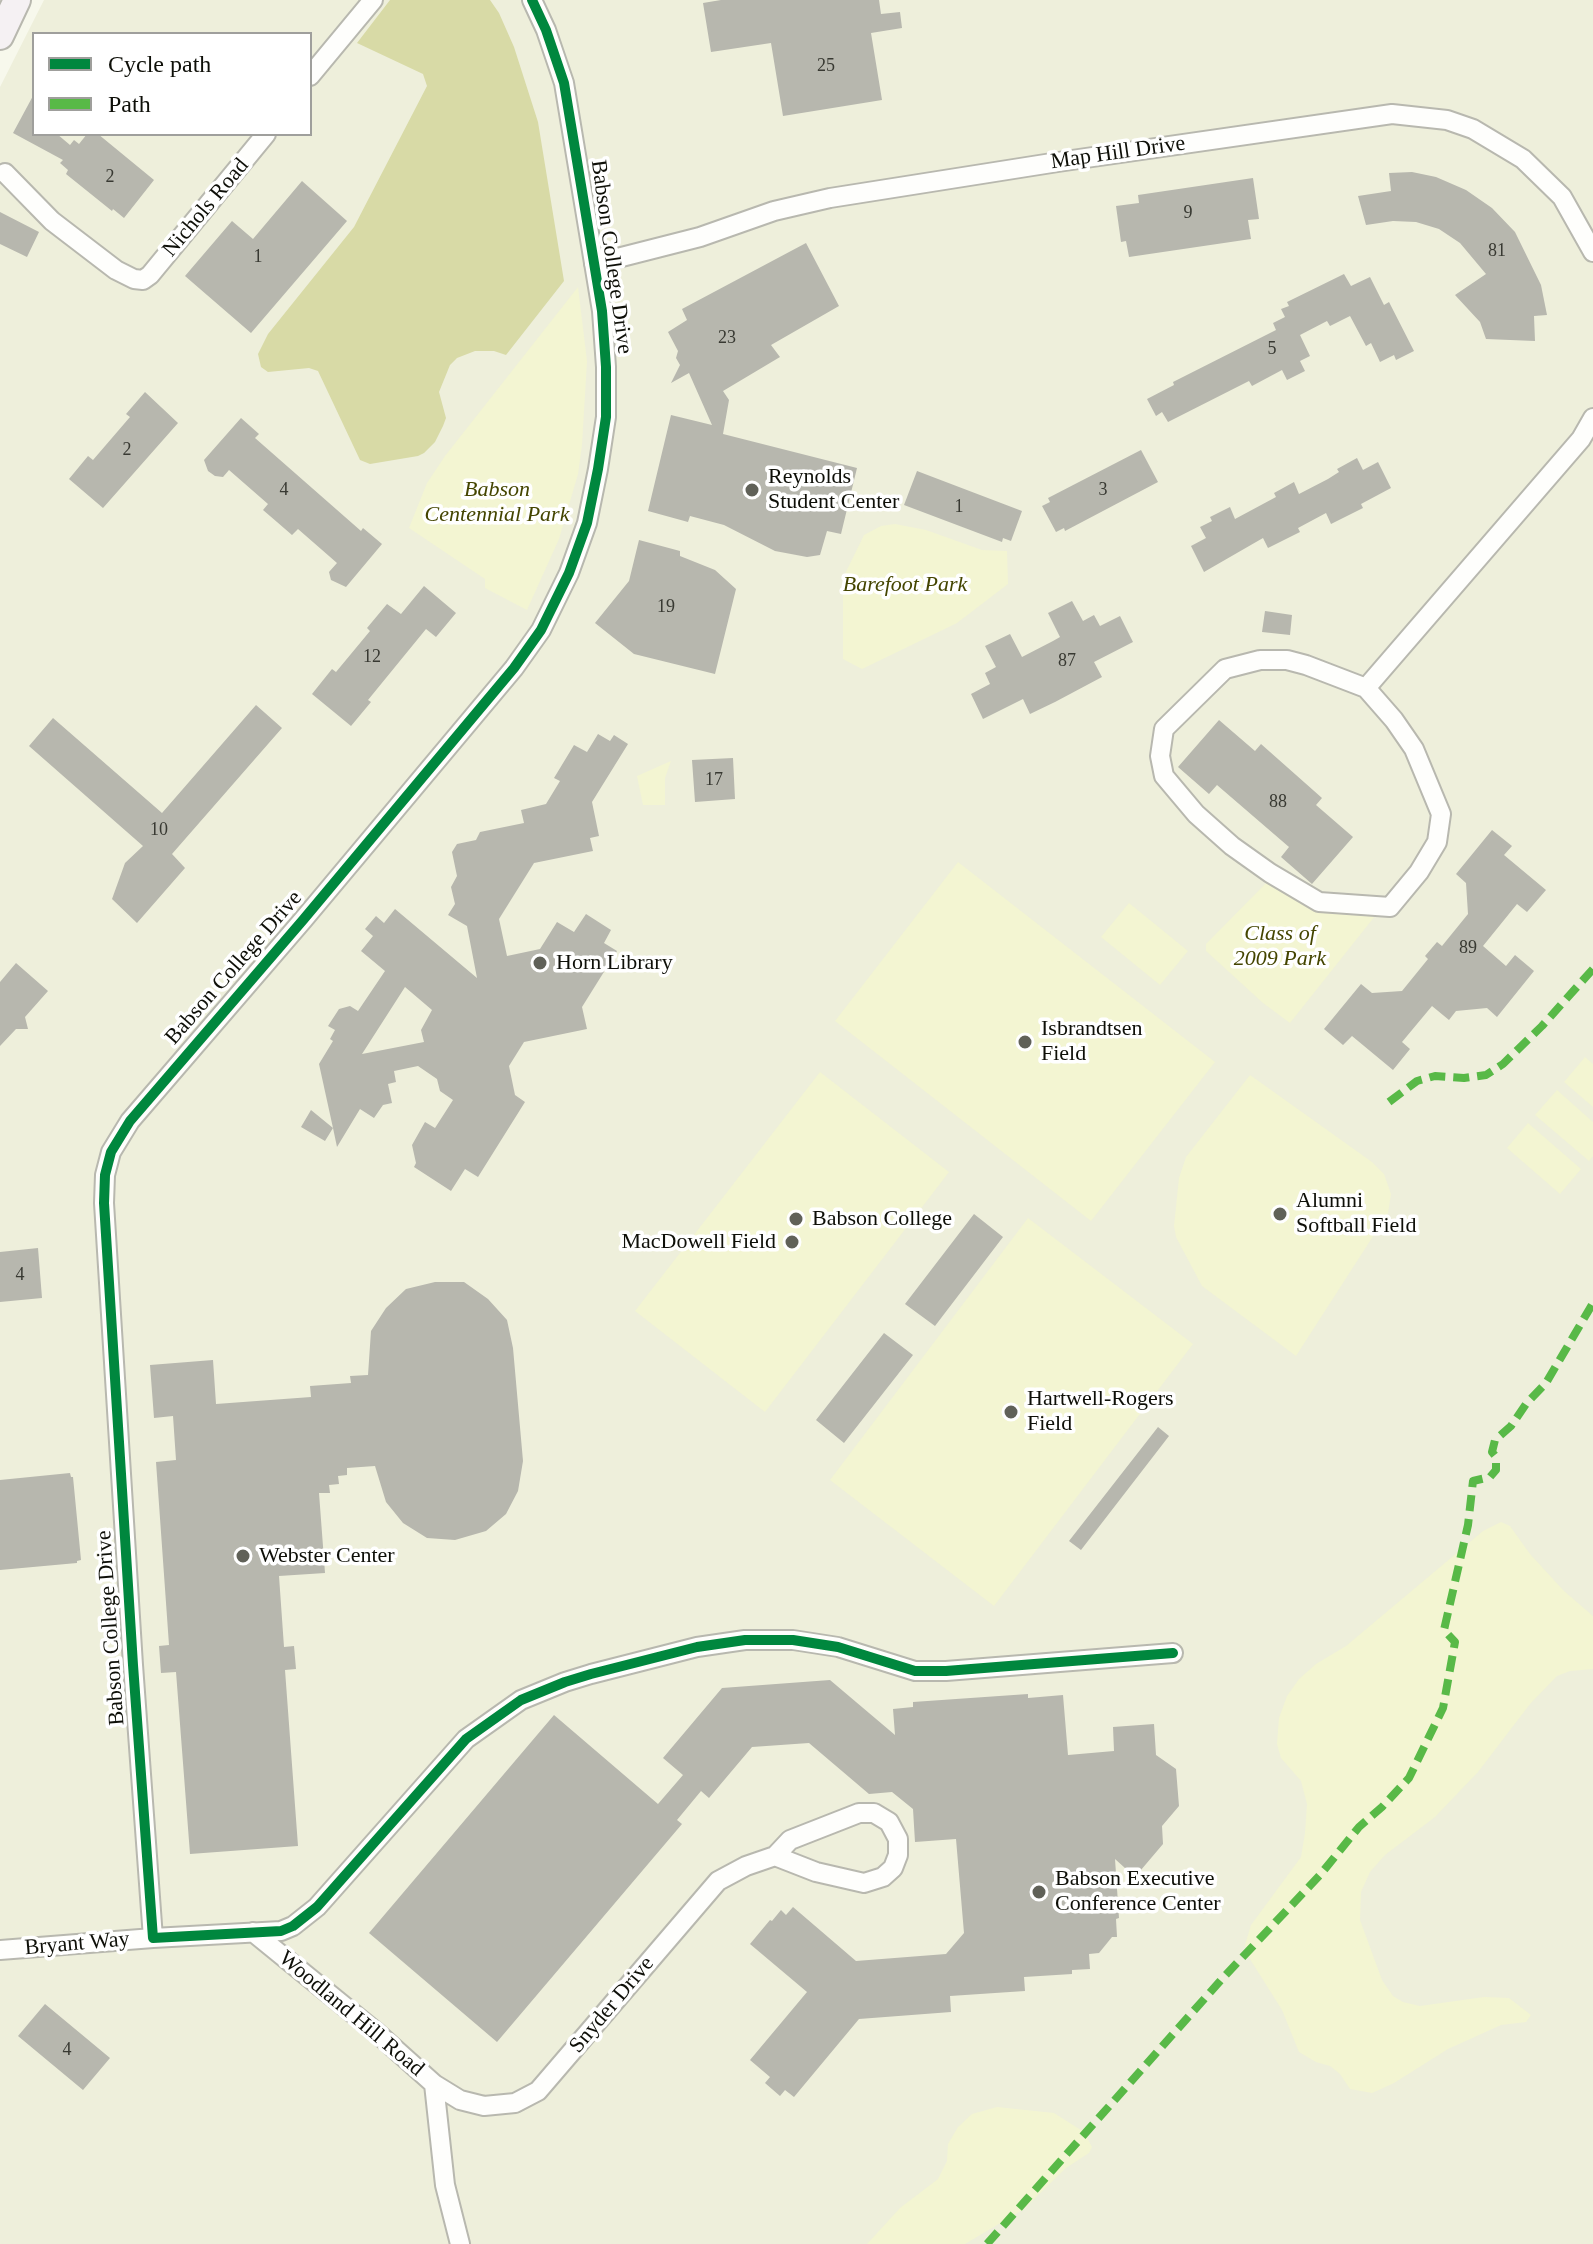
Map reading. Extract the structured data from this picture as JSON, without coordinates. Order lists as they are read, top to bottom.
{
  "streets": {
    "street": [
      "Map Hill Drive",
      "Nichols Road",
      "Babson College Drive",
      "Bryant Way",
      "Snyder Drive",
      "Woodland Hill Road"
    ]
  },
  "crossings": [
    ["Map Hill Drive", "Babson College Drive"],
    ["Babson College Drive", "Bryant Way"],
    ["Snyder Drive", "Woodland Hill Road"]
  ],
  "parks": ["Babson Centennial Park", "Barefoot Park", "Class of 2009 Park"],
  "places": [
    "Reynolds Student Center",
    "Horn Library",
    "Isbrandtsen Field",
    "Alumni Softball Field",
    "Babson College",
    "MacDowell Field",
    "Hartwell-Rogers Field",
    "Webster Center",
    "Babson Executive Conference Center"
  ],
  "house_numbers": [
    "25",
    "2",
    "9",
    "81",
    "1",
    "23",
    "5",
    "2",
    "4",
    "3",
    "1",
    "19",
    "12",
    "87",
    "17",
    "88",
    "10",
    "89",
    "4",
    "4"
  ],
  "legend": ["Cycle path", "Path"]
}
